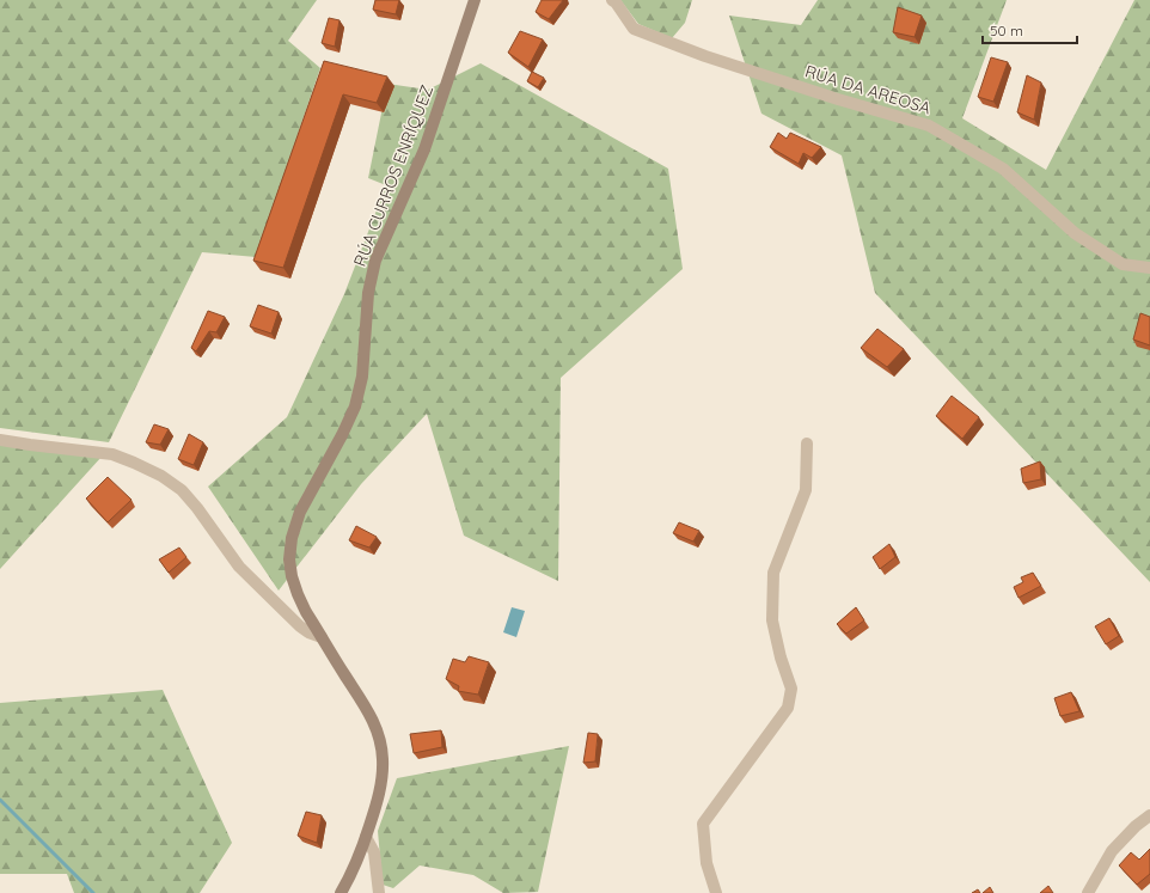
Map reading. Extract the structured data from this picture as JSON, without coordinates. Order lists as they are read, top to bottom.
{
  "streets": {
    "street": ["RÚA DA AREOSA", "RÚA CURROS ENRÍQUEZ"]
  },
  "scale_bar": "50 m"
}
